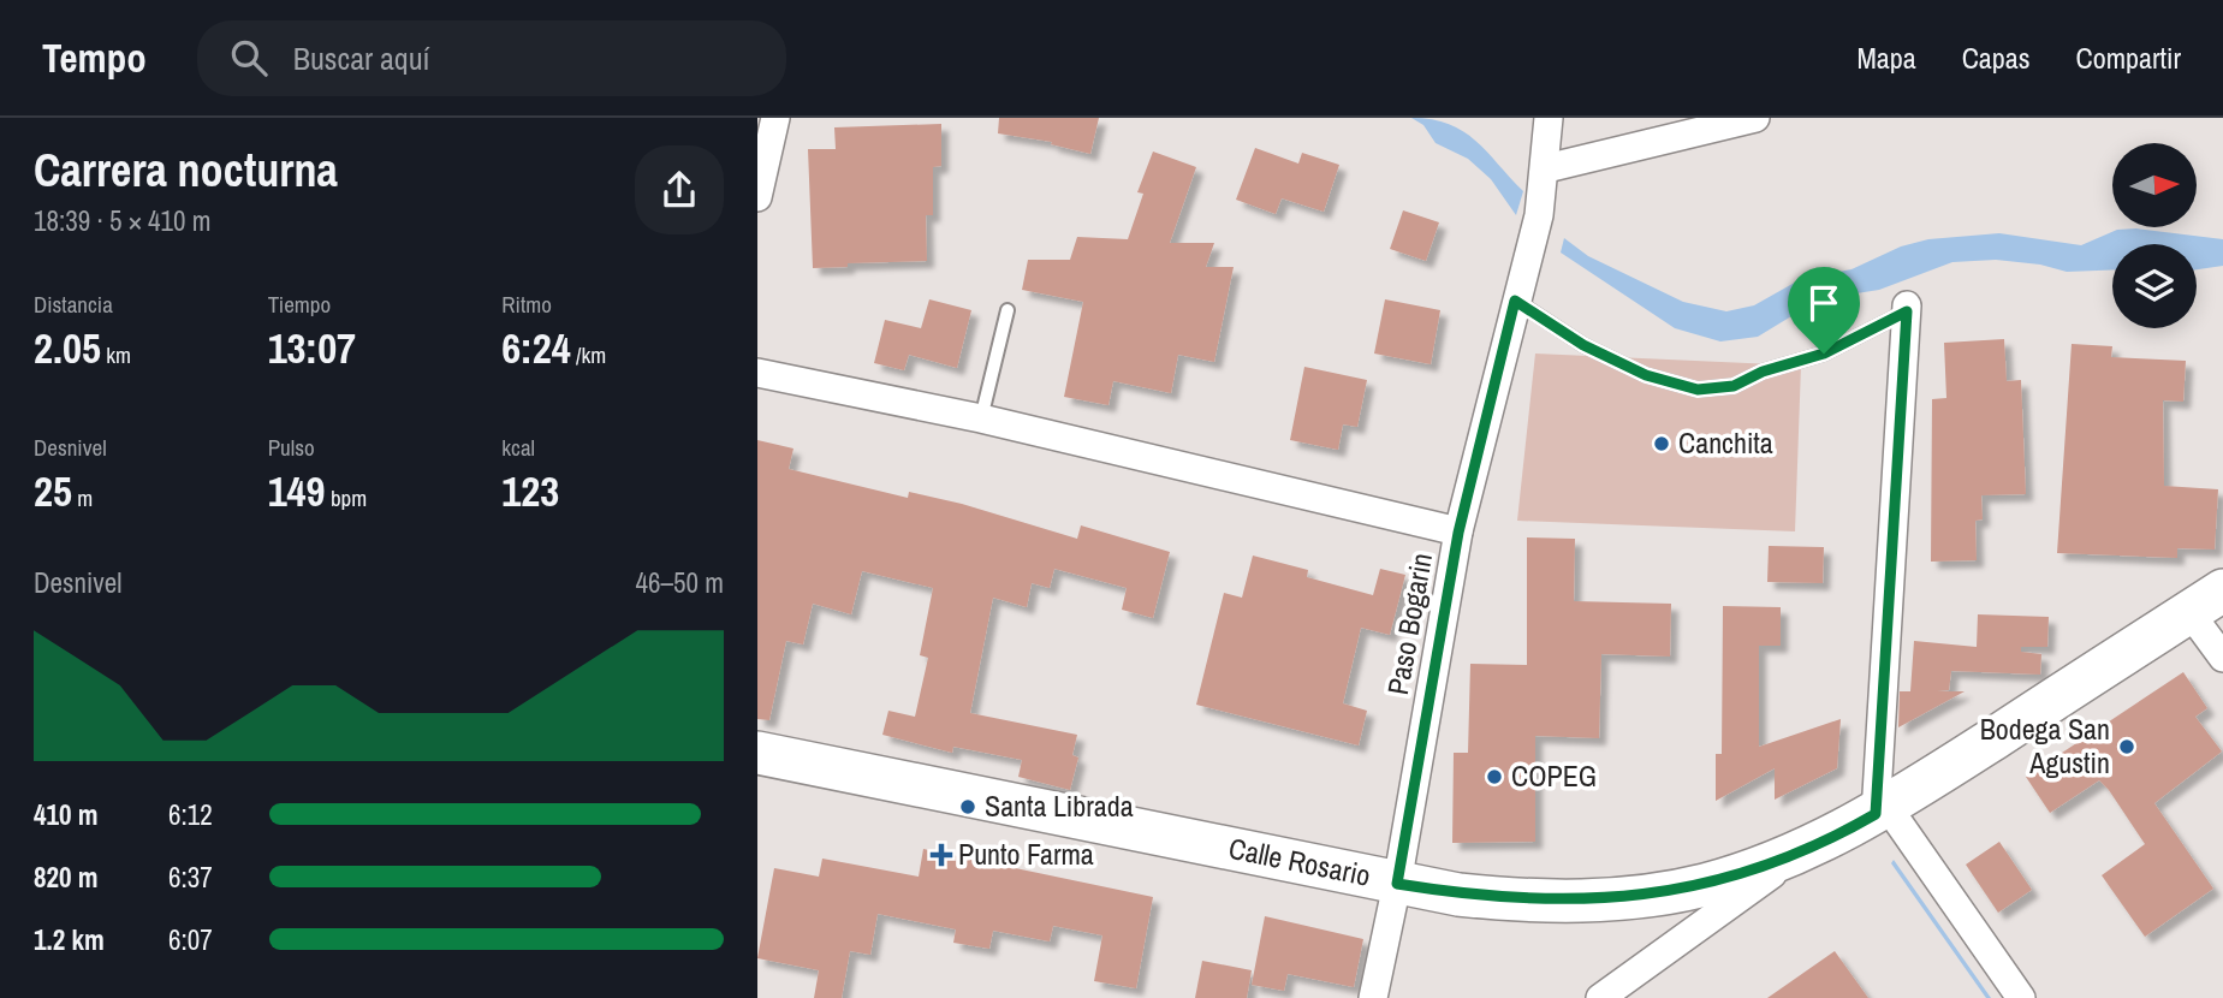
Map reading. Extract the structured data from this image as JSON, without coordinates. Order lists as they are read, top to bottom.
{
  "streets": {
    "main road": ["Calle Rosario"],
    "street": ["Paso Bogarin"]
  },
  "crossings": [
    ["Paso Bogarin", "Calle Rosario"]
  ],
  "places": {
    "other": [
      "Canchita",
      "Bodega San Agustin",
      "COPEG",
      "Santa Librada"
    ],
    "health": ["Punto Farma"]
  },
  "north": "right",
  "page": {
    "header": "Tempo",
    "search": "Buscar aquí",
    "nav": ["Mapa", "Capas", "Compartir"],
    "heading": ["Carrera nocturna", "18:39 · 5 × 410 m"],
    "stats": [
      ["Distancia", "2.05 km"],
      ["Tiempo", "13:07"],
      ["Ritmo", "6:24 /km"],
      ["Desnivel", "25 m"],
      ["Pulso", "149 bpm"],
      ["kcal", "123"]
    ],
    "chart": ["Desnivel", "46–50 m"],
    "list": [
      {
        "name": "410 m",
        "note": "6:12"
      },
      {
        "name": "820 m",
        "note": "6:37"
      },
      {
        "name": "1.2 km",
        "note": "6:07"
      }
    ]
  }
}
